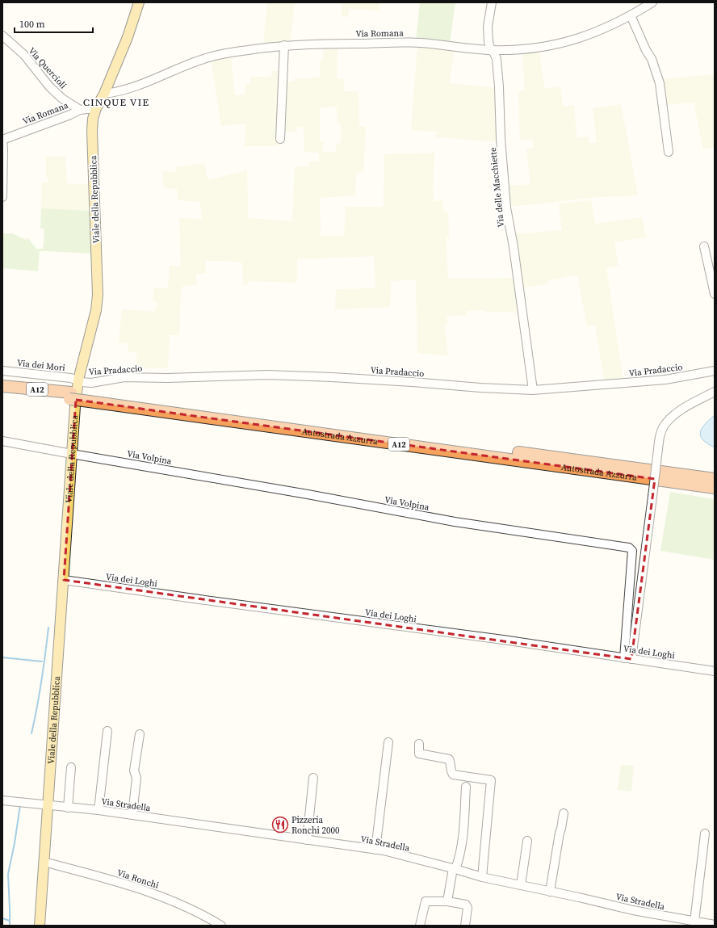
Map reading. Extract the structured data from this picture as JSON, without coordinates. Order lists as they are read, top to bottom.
{
  "streets": {
    "highway": ["A12", "Autostrada Azzurra"],
    "main road": ["Viale della Repubblica"],
    "street": [
      "Via Romana",
      "Via Quercioli",
      "Via delle Macchiette",
      "Via dei Mori",
      "Via Pradaccio",
      "Via Volpina",
      "Via dei Loghi",
      "Via Stradella",
      "Via Ronchi"
    ]
  },
  "crossings": [
    ["Via Romana", "Via Quercioli"],
    ["Via Romana", "Via delle Macchiette"],
    ["Via Romana", "Viale della Repubblica"],
    ["Via delle Macchiette", "Via Pradaccio"],
    ["Viale della Repubblica", "Via dei Mori"],
    ["Viale della Repubblica", "Via Pradaccio"],
    ["Viale della Repubblica", "Via Volpina"],
    ["Viale della Repubblica", "Via dei Loghi"],
    ["Viale della Repubblica", "Via Stradella"],
    ["Viale della Repubblica", "Via Ronchi"],
    ["Via dei Mori", "Via Pradaccio"],
    ["Via Volpina", "Via dei Loghi"]
  ],
  "districts": ["CINQUE VIE"],
  "places": {
    "restaurant": ["Pizzeria Ronchi 2000"]
  },
  "scale_bar": "100 m"
}
